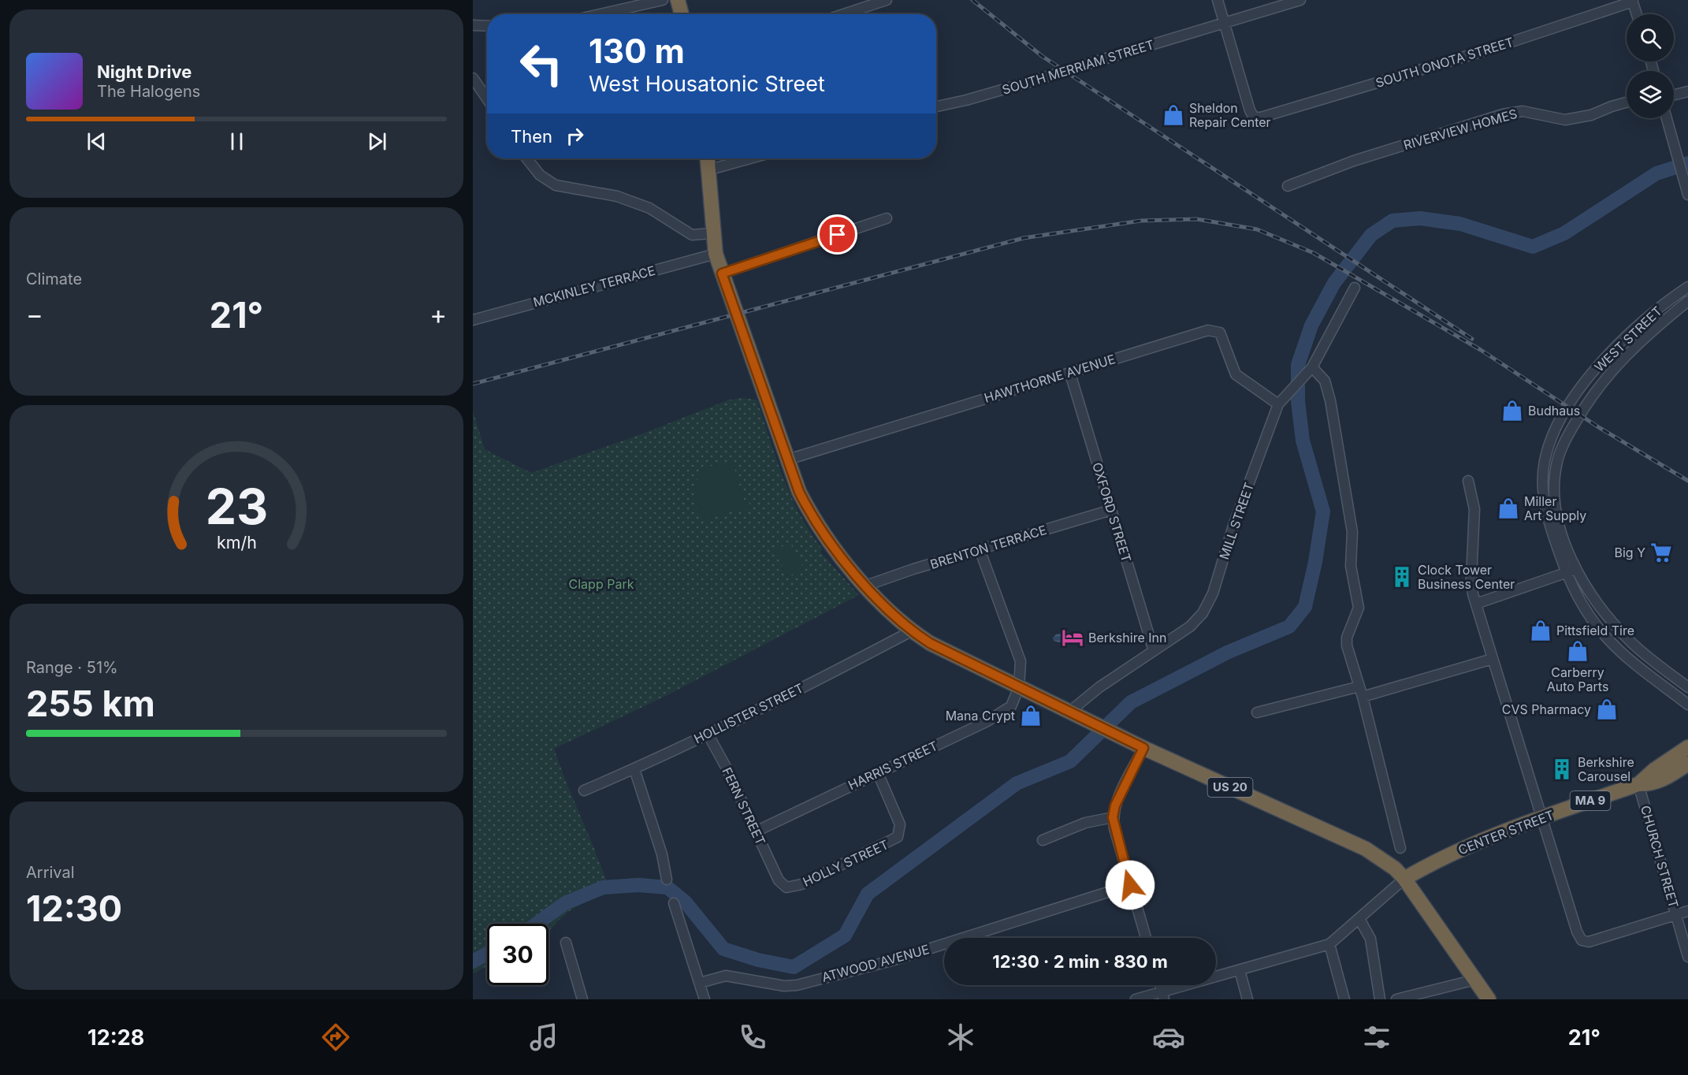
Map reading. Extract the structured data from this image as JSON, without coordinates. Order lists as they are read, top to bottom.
{
  "streets": {
    "highway": ["US 20", "MA 9", "CENTER STREET"],
    "street": [
      "SOUTH ONOTA STREET",
      "SOUTH MERRIAM STREET",
      "RIVERVIEW HOMES",
      "MCKINLEY TERRACE",
      "WEST STREET",
      "HAWTHORNE AVENUE",
      "OXFORD STREET",
      "MILL STREET",
      "BRENTON TERRACE",
      "HOLLISTER STREET",
      "HARRIS STREET",
      "FERN STREET",
      "CHURCH STREET",
      "HOLLY STREET",
      "ATWOOD AVENUE"
    ]
  },
  "crossings": [
    ["SOUTH ONOTA STREET", "SOUTH MERRIAM STREET"],
    ["MCKINLEY TERRACE", "US 20"],
    ["HAWTHORNE AVENUE", "OXFORD STREET"],
    ["HAWTHORNE AVENUE", "MILL STREET"],
    ["HAWTHORNE AVENUE", "US 20"],
    ["OXFORD STREET", "MILL STREET"],
    ["OXFORD STREET", "BRENTON TERRACE"],
    ["MILL STREET", "US 20"],
    ["BRENTON TERRACE", "US 20"],
    ["HOLLISTER STREET", "US 20"],
    ["HOLLISTER STREET", "FERN STREET"],
    ["HARRIS STREET", "US 20"],
    ["HARRIS STREET", "FERN STREET"],
    ["HARRIS STREET", "HOLLY STREET"],
    ["US 20", "CENTER STREET"],
    ["FERN STREET", "HOLLY STREET"],
    ["CENTER STREET", "CHURCH STREET"]
  ],
  "parks": ["Clapp Park"],
  "places": {
    "shop": [
      "Sheldon Repair Center",
      "Budhaus",
      "Miller Art Supply",
      "Pittsfield Tire",
      "Carberry Auto Parts",
      "CVS Pharmacy",
      "Mana Crypt"
    ],
    "supermarket": ["Big Y"],
    "building": ["Clock Tower Business Center", "Berkshire Carousel"],
    "hotel": ["Berkshire Inn"]
  },
  "page": {
    "turn": ["130 m", "West Housatonic Street"],
    "song": ["Night Drive", "The Halogens"],
    "then": "Then",
    "tile": [
      "Climate",
      ["Range · 51%", "255 km"],
      ["Arrival", "12:30"]
    ],
    "heat": ["−", "21°", "+"],
    "limit": "30",
    "trip": "12:30 · 2 min · 830 m",
    "tabs": ["12:28", "21°"],
    "gauge": ["23", "km/h"]
  }
}
